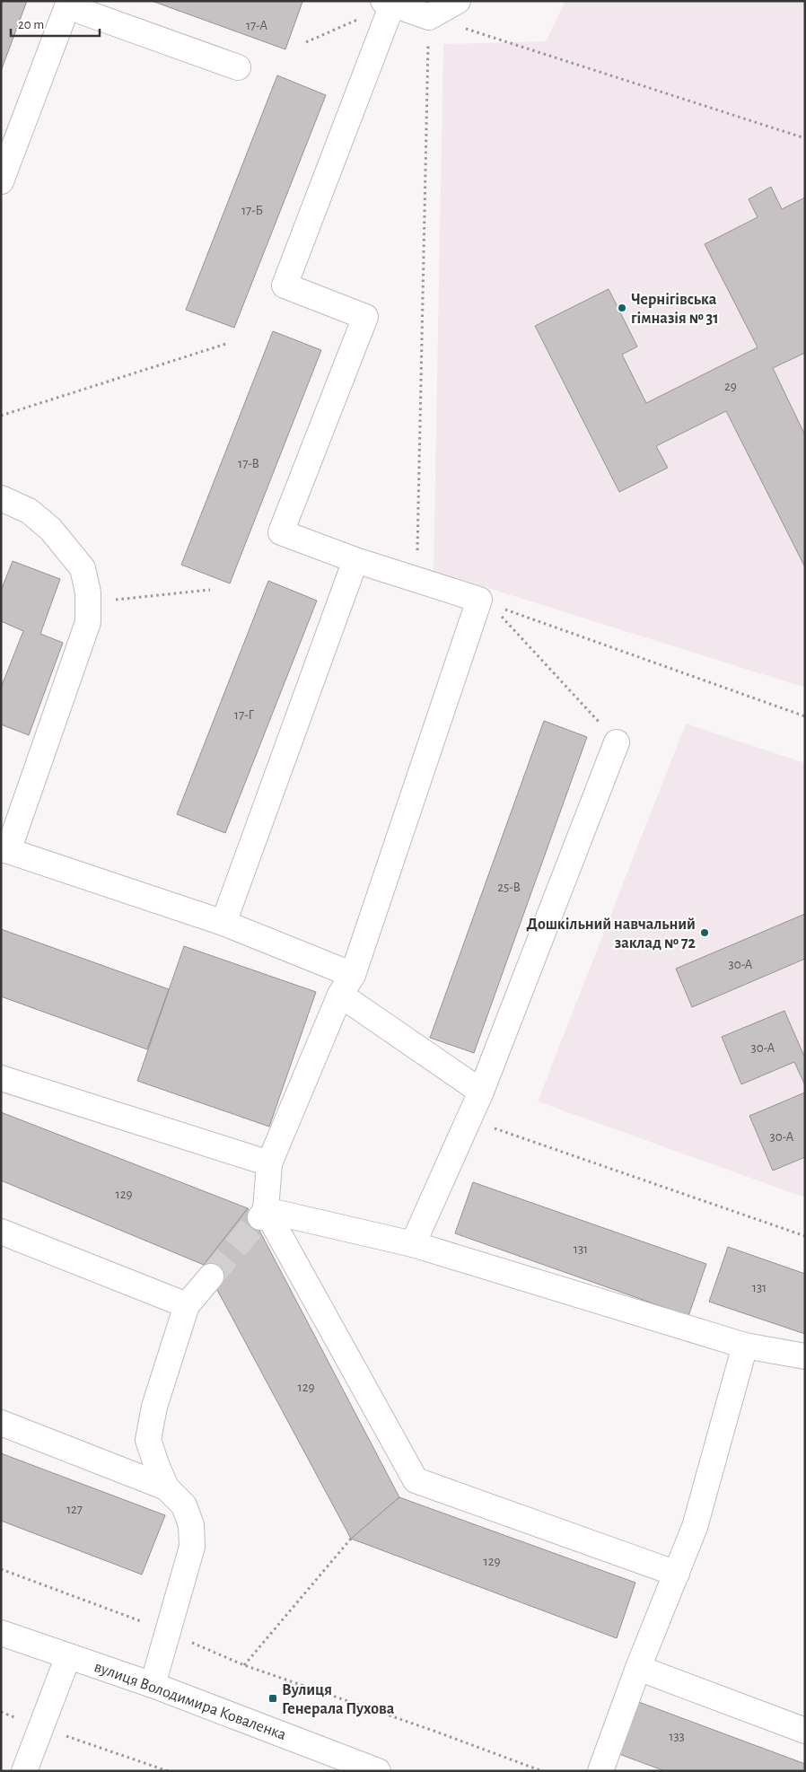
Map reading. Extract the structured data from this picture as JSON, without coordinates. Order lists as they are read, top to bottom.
{
  "streets": {
    "street": ["вулиця Володимира Коваленка"]
  },
  "places": {
    "other": ["Чернігівська гімназія № 31", "Дошкільний навчальний заклад № 72"],
    "transit": ["Вулиця Генерала Пухова"]
  },
  "house_numbers": [
    "17-А",
    "17-Б",
    "29",
    "17-В",
    "17-Г",
    "25-В",
    "30-А",
    "30-А",
    "30-А",
    "129",
    "131",
    "131",
    "129",
    "127",
    "129",
    "133"
  ],
  "scale_bar": "20 m"
}
